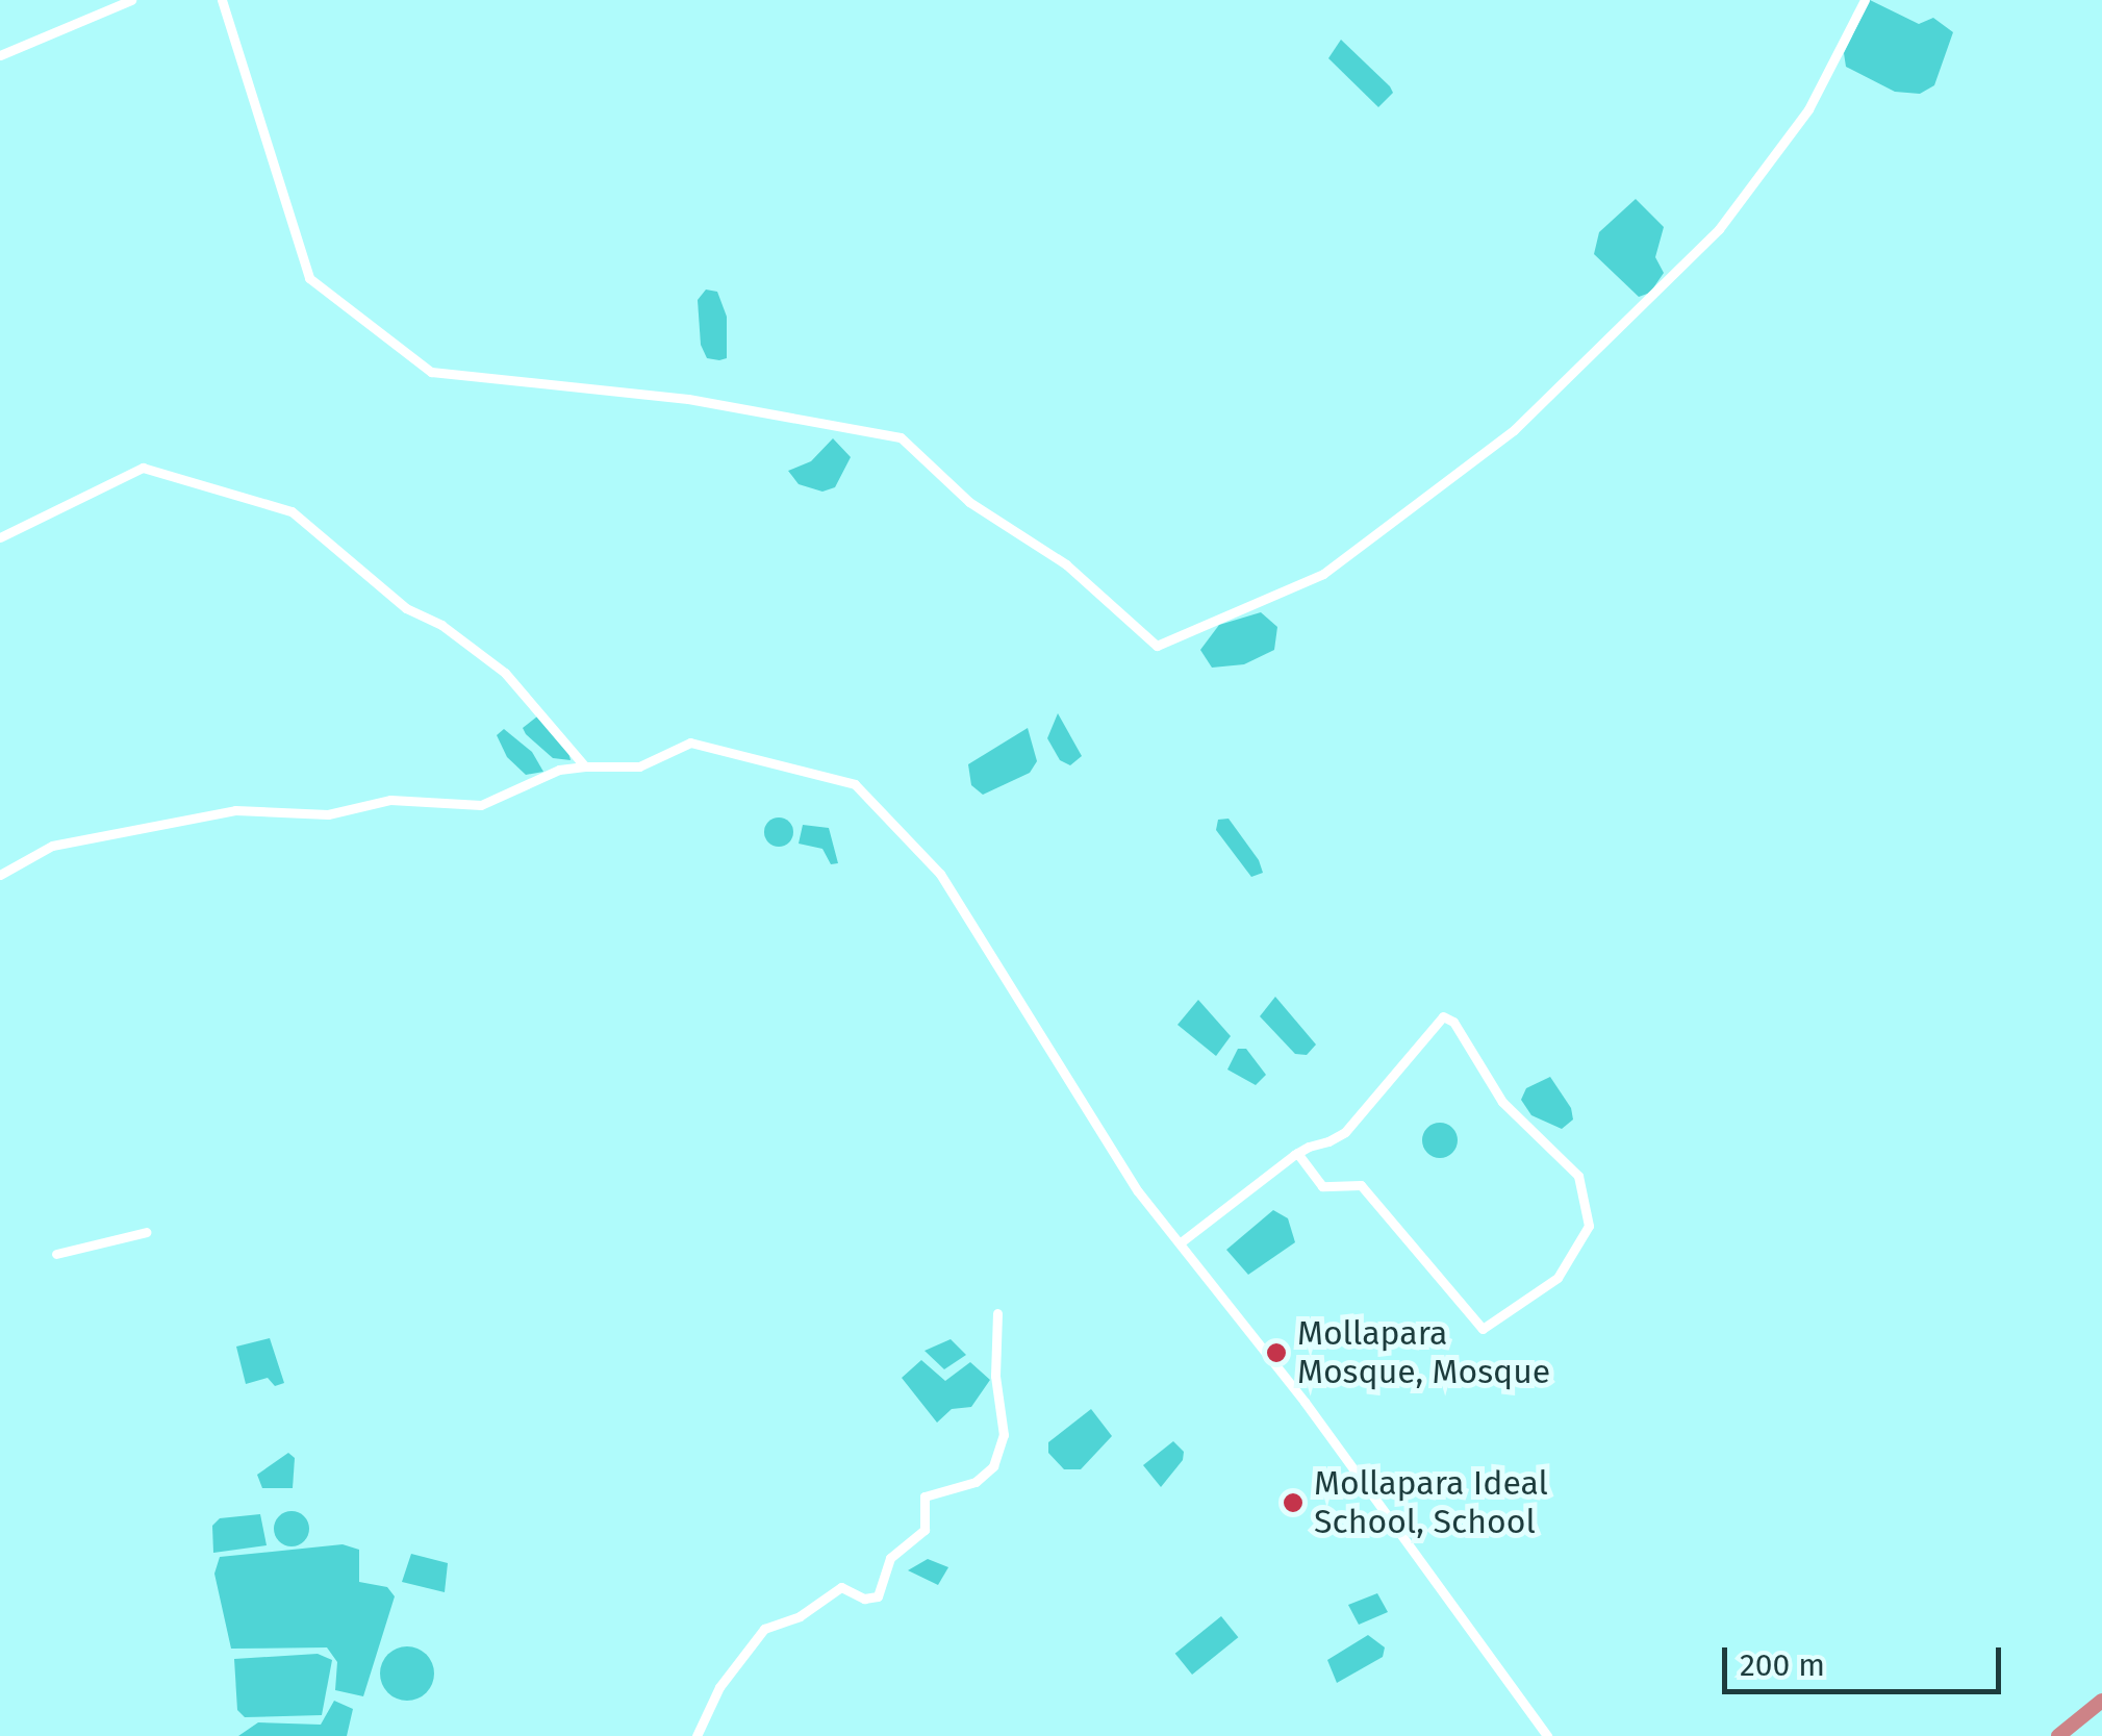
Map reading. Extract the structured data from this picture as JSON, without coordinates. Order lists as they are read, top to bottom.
{
  "places": ["Mollapara Mosque, Mosque", "Mollapara Ideal School, School"],
  "scale_bar": "200 m"
}
